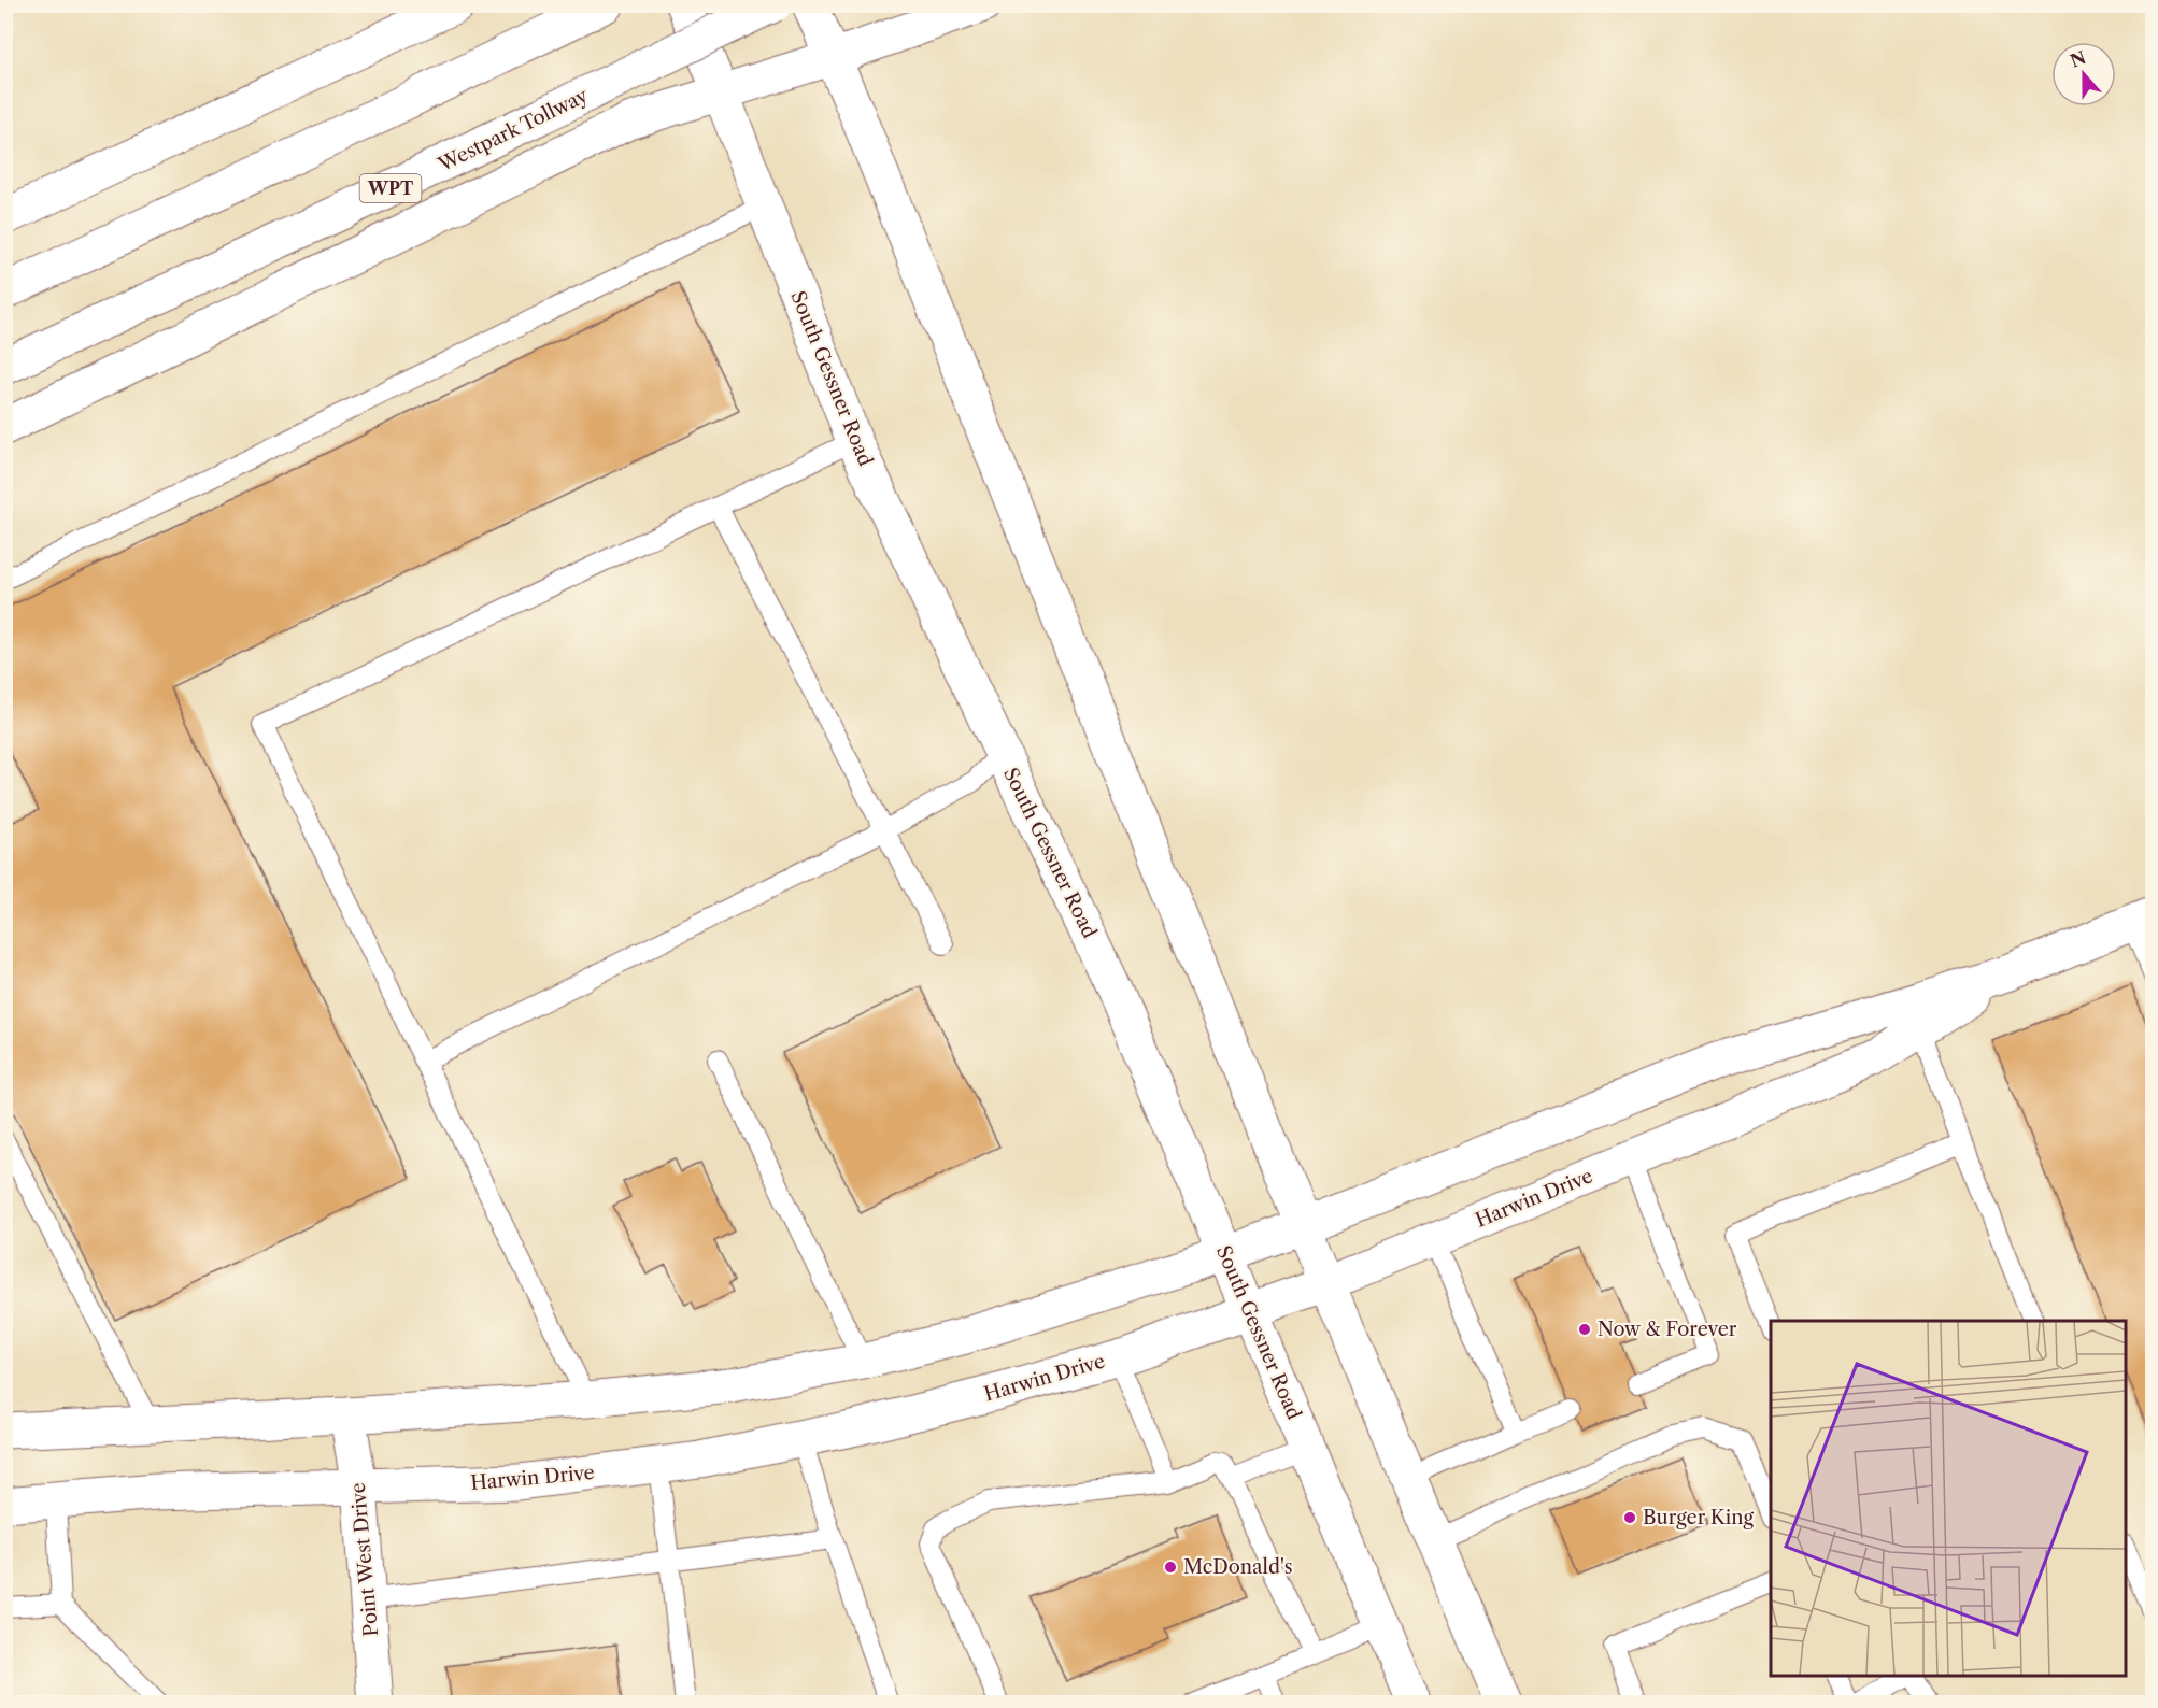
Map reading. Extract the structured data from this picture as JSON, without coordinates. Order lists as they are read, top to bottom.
{
  "streets": {
    "main road": [
      "Westpark Tollway",
      "WPT",
      "South Gessner Road",
      "Harwin Drive",
      "Point West Drive"
    ]
  },
  "crossings": [
    ["South Gessner Road", "Harwin Drive"],
    ["Harwin Drive", "Point West Drive"]
  ],
  "places": ["Now & Forever", "Burger King", "McDonald's"],
  "north": "top"
}
